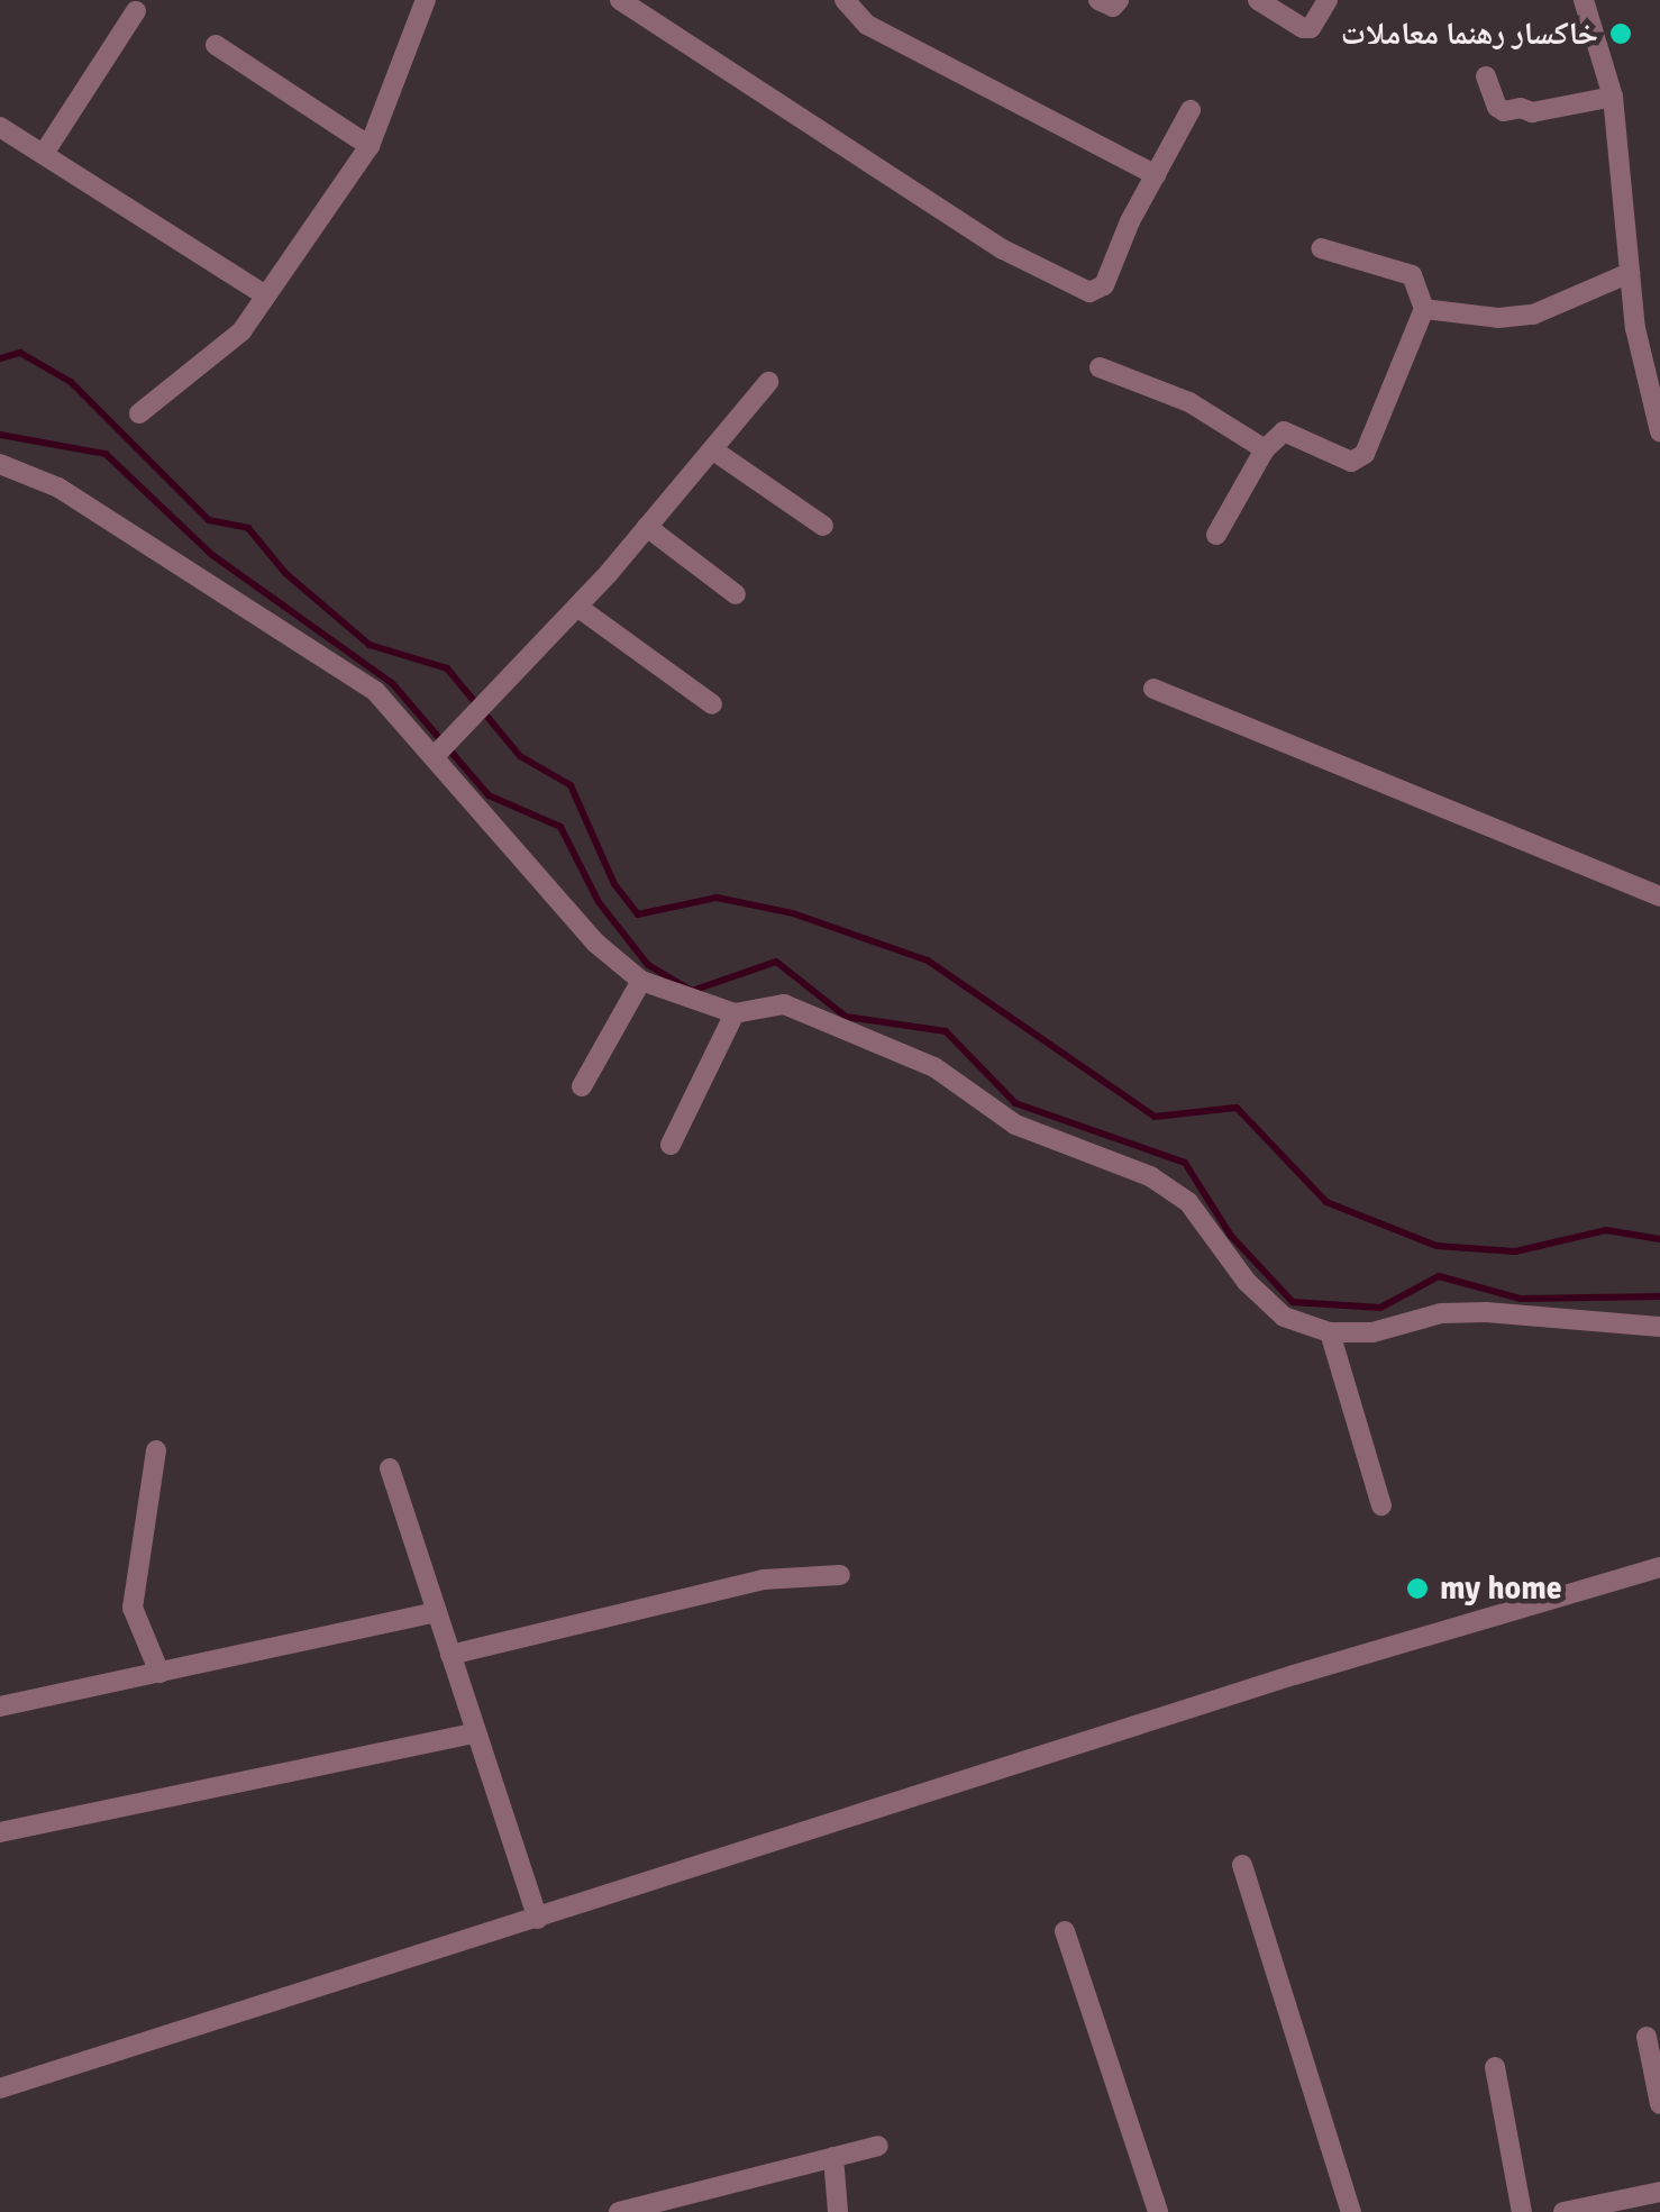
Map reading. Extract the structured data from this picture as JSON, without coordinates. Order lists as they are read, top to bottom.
{
  "places": ["خاکسار رهنما معاملات", "my home"]
}
